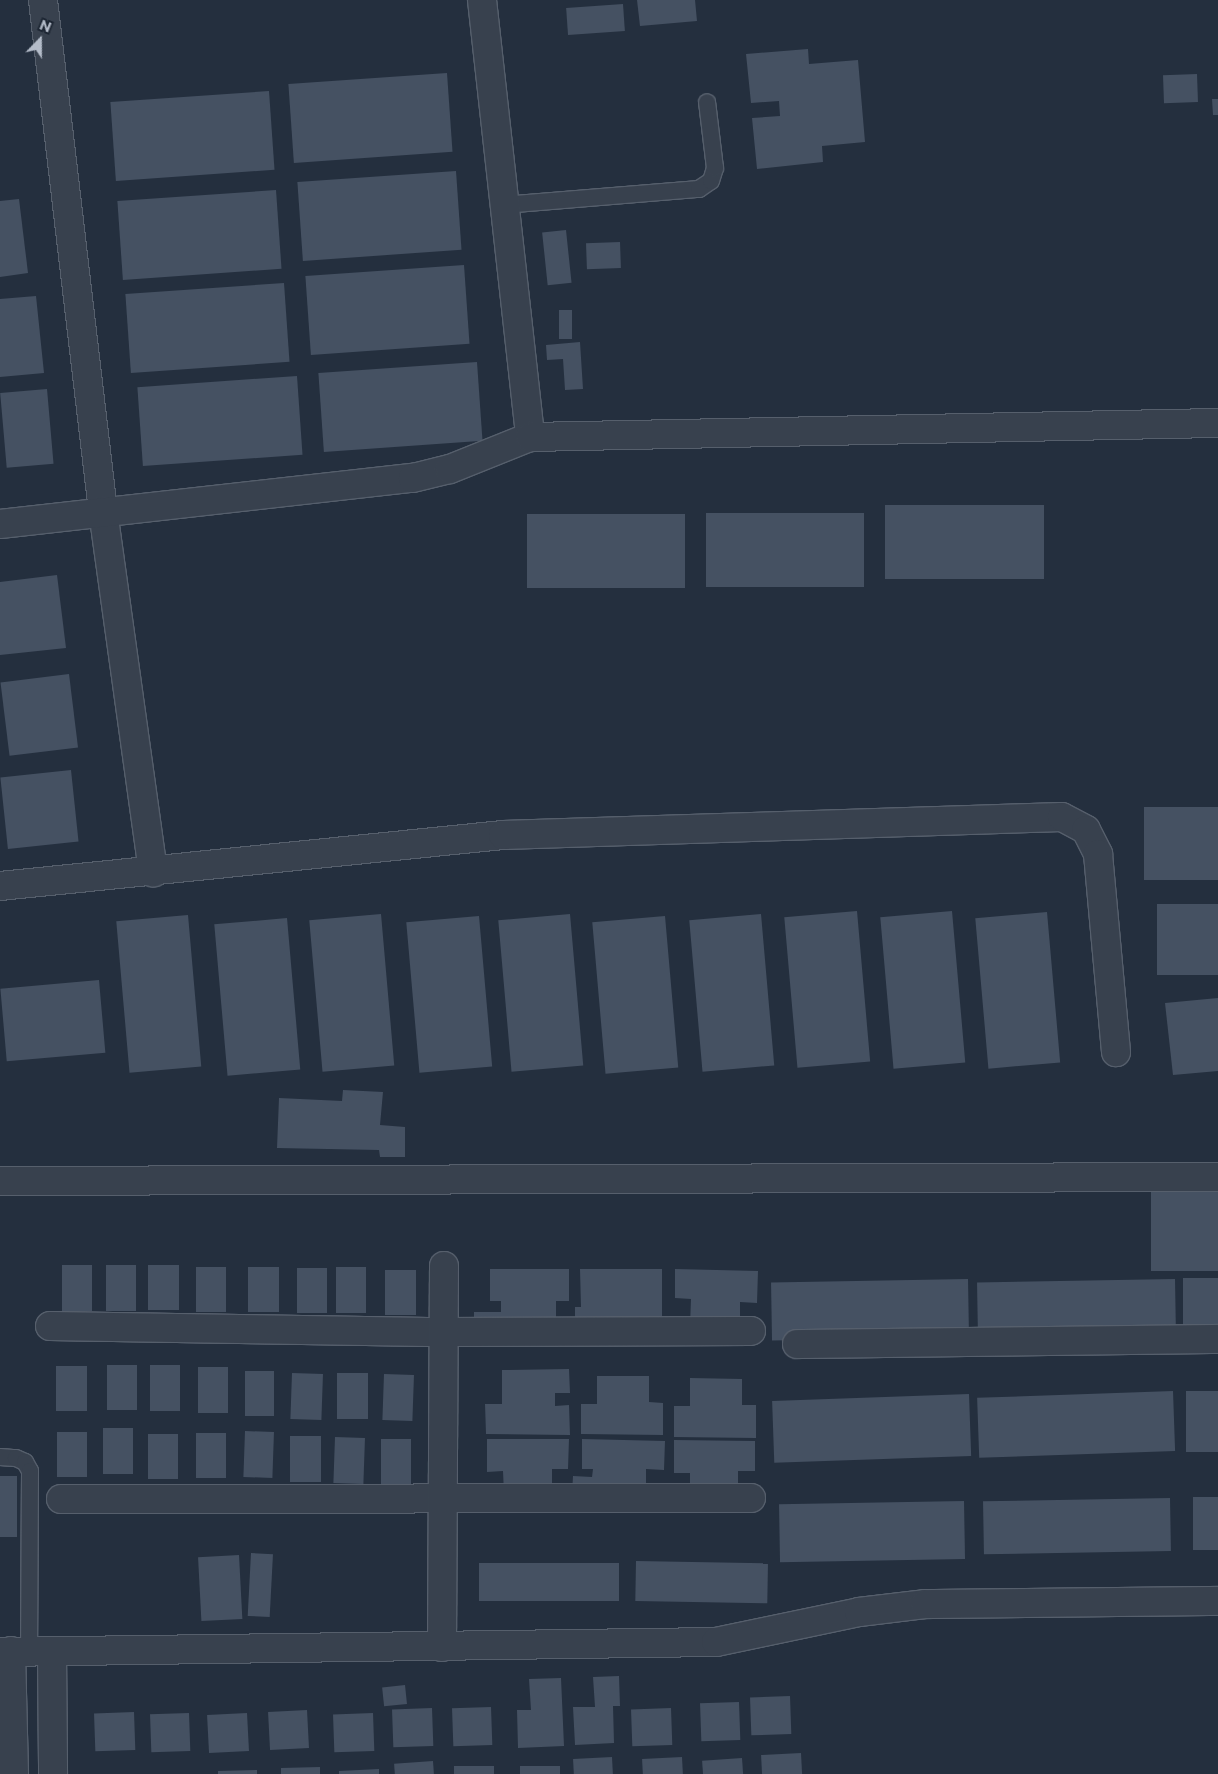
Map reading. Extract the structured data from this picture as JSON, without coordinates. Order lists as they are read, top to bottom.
{
  "north": "top"
}
